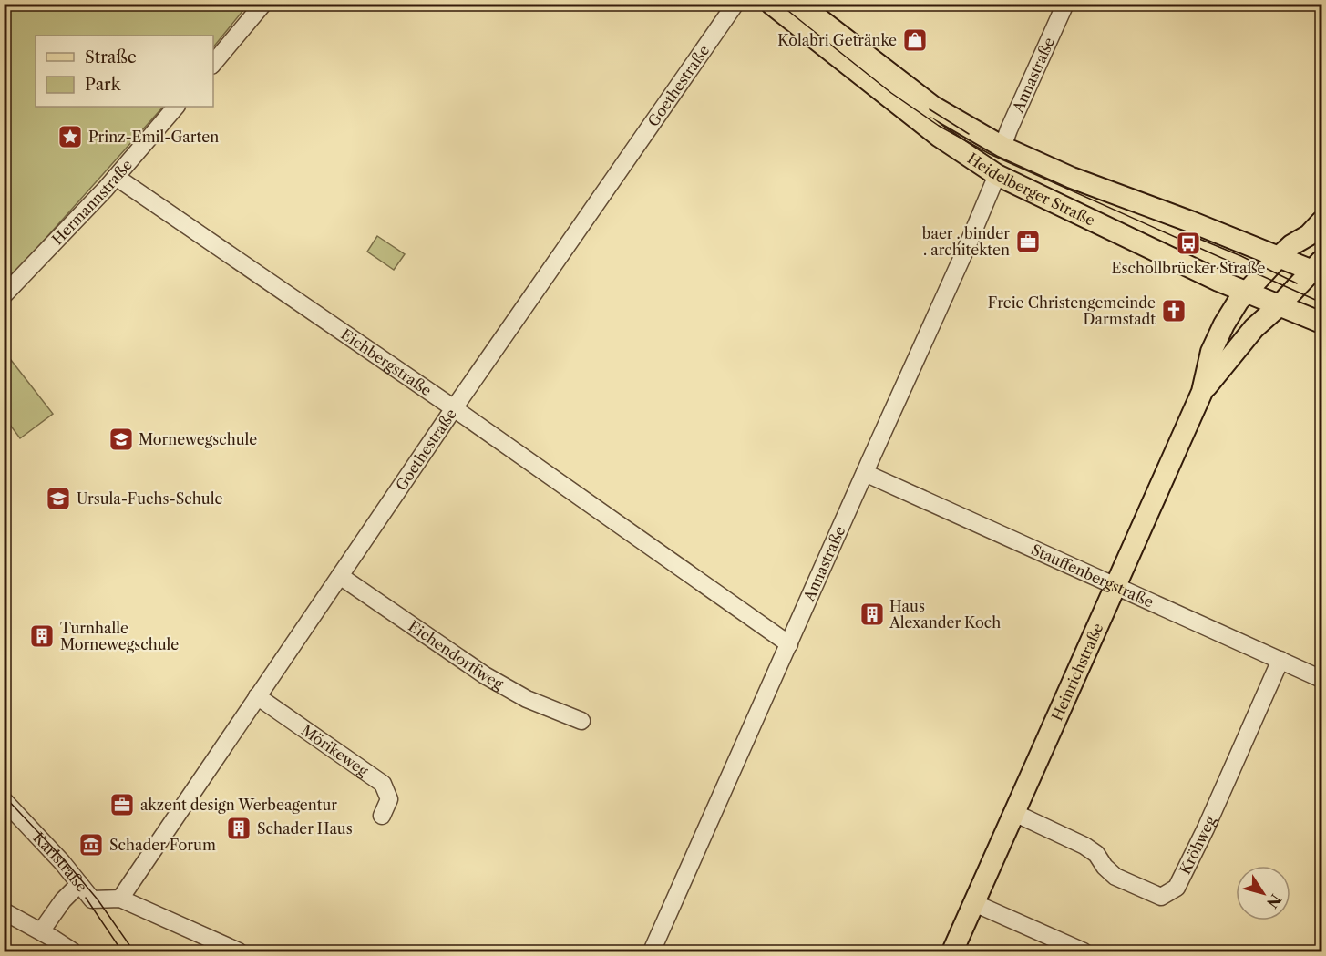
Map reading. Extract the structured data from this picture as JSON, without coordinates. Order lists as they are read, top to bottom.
{
  "streets": {
    "main road": ["Heidelberger Straße", "Heinrichstraße"],
    "street": [
      "Annastraße",
      "Goethestraße",
      "Hermannstraße",
      "Eichbergstraße",
      "Stauffenbergstraße",
      "Eichendorffweg",
      "Mörikeweg",
      "Kröhweg",
      "Karlstraße"
    ]
  },
  "crossings": [
    ["Annastraße", "Heidelberger Straße"],
    ["Annastraße", "Eichbergstraße"],
    ["Annastraße", "Stauffenbergstraße"],
    ["Goethestraße", "Eichbergstraße"],
    ["Goethestraße", "Eichendorffweg"],
    ["Goethestraße", "Mörikeweg"],
    ["Goethestraße", "Karlstraße"],
    ["Heidelberger Straße", "Heinrichstraße"],
    ["Hermannstraße", "Eichbergstraße"],
    ["Stauffenbergstraße", "Heinrichstraße"],
    ["Stauffenbergstraße", "Kröhweg"],
    ["Heinrichstraße", "Kröhweg"]
  ],
  "places": {
    "shop": ["Kolabri Getränke"],
    "place": ["Prinz-Emil-Garten"],
    "office": ["baer . binder . architekten", "akzent design Werbeagentur"],
    "bus stop": ["Eschollbrücker Straße"],
    "church": ["Freie Christengemeinde Darmstadt"],
    "school or university": ["Mornewegschule", "Ursula-Fuchs-Schule"],
    "building": ["Haus Alexander Koch", "Turnhalle Mornewegschule", "Schader Haus"],
    "museum": ["Schader Forum"]
  },
  "legend": ["Straße", "Park"],
  "north": "bottom right"
}
